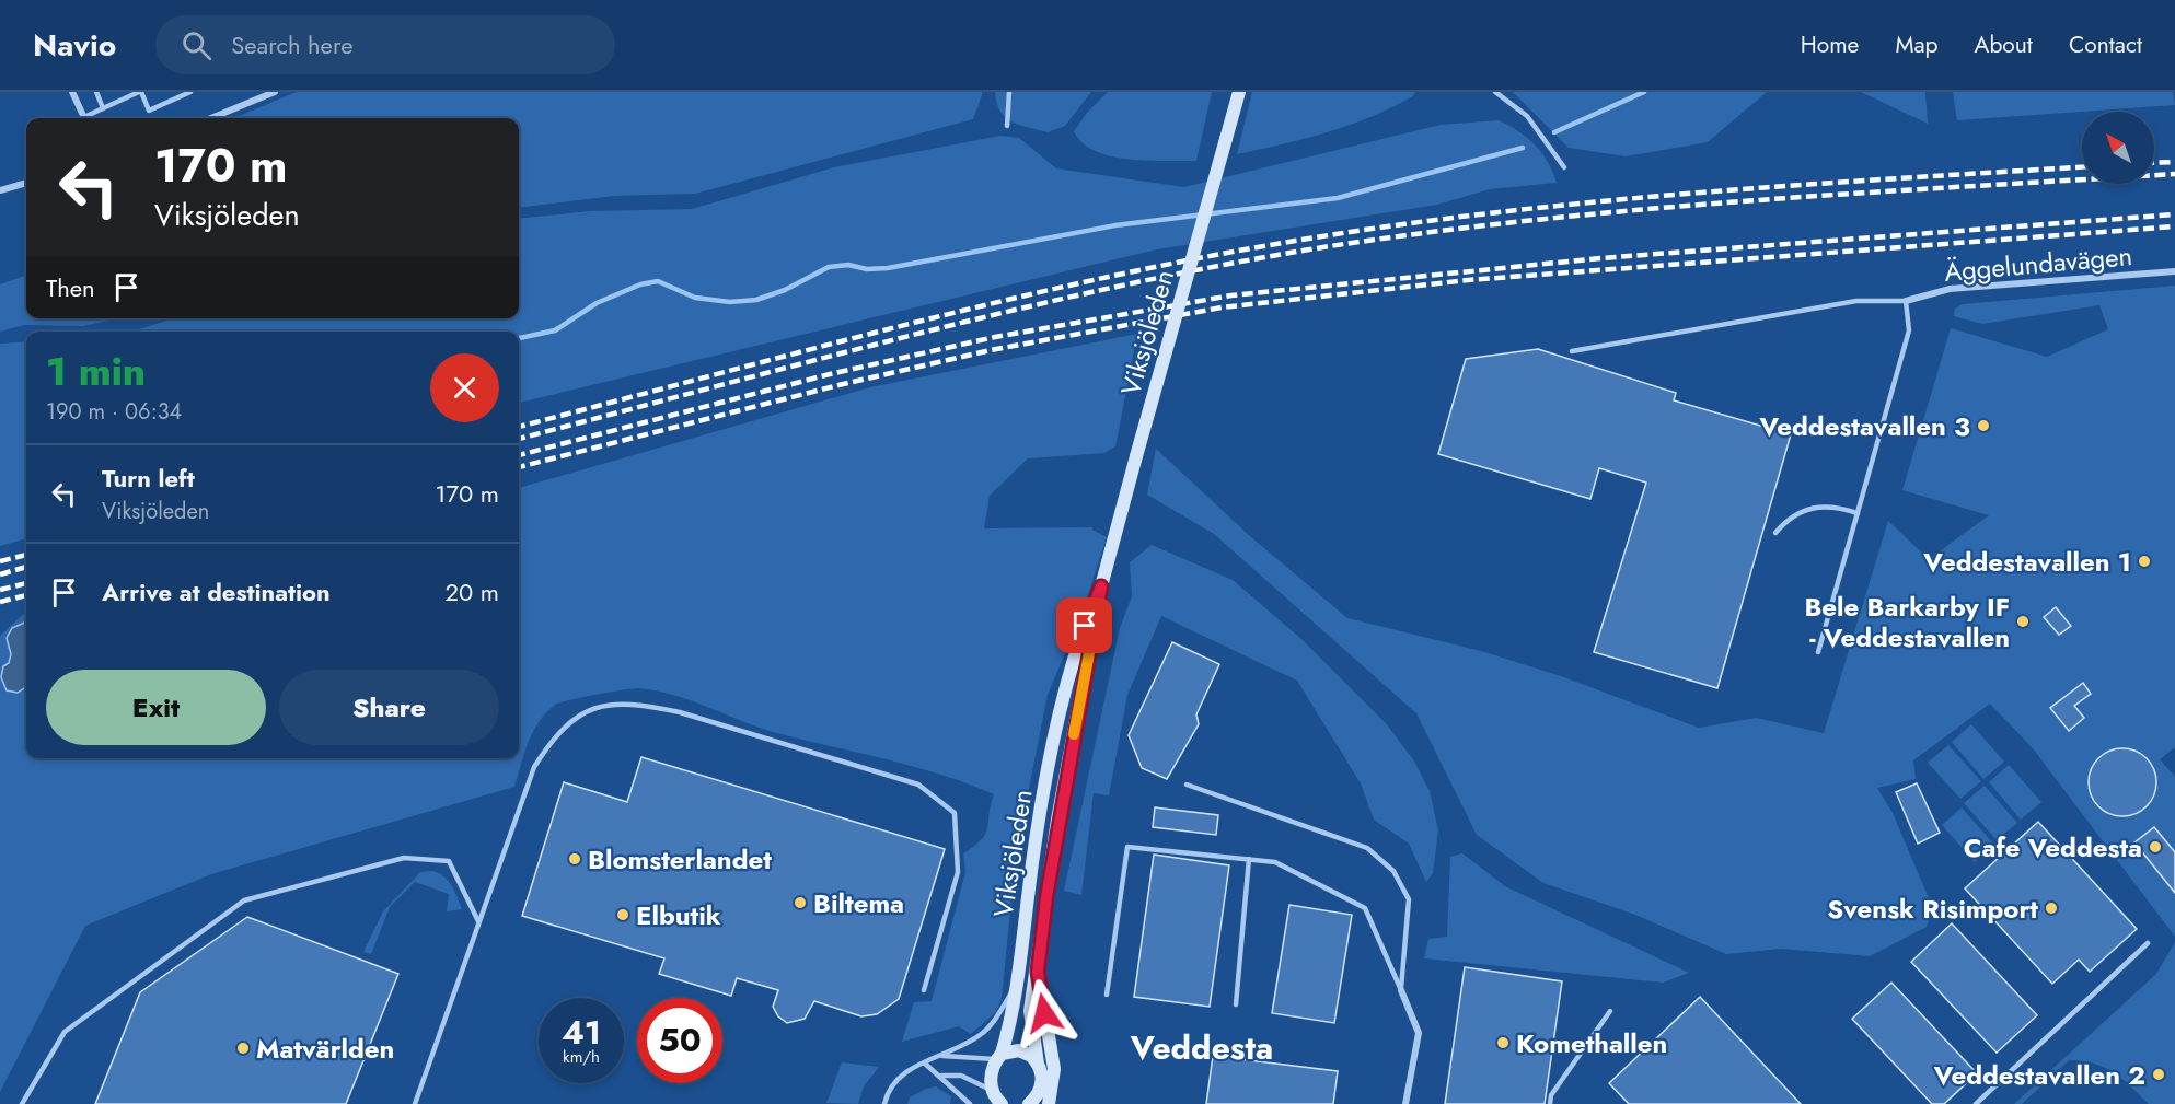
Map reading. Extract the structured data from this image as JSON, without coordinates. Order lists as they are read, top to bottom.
{
  "streets": {
    "main road": ["Viksjöleden"],
    "street": ["Äggelundavägen"]
  },
  "districts": ["Veddesta"],
  "places": [
    "Veddestavallen 3",
    "Veddestavallen 1",
    "Bele Barkarby IF - Veddestavallen",
    "Cafe Veddesta",
    "Blomsterlandet",
    "Biltema",
    "Svensk Risimport",
    "Elbutik",
    "Komethallen",
    "Matvärlden",
    "Veddestavallen 2"
  ],
  "north": "top left",
  "page": {
    "header": "Navio",
    "search": "Search here",
    "nav": [
      "Home",
      "Map",
      "About",
      "Contact"
    ],
    "turn": ["170 m", "Viksjöleden"],
    "then": "Then",
    "heading": ["1 min", "190 m · 06:34"],
    "list": [
      {
        "name": "Turn left",
        "note": "Viksjöleden",
        "value": "170 m"
      },
      {
        "name": "Arrive at destination",
        "value": "20 m"
      }
    ],
    "buttons": ["Exit", "Share"],
    "speed": "41 km/h",
    "limit": "50"
  }
}
